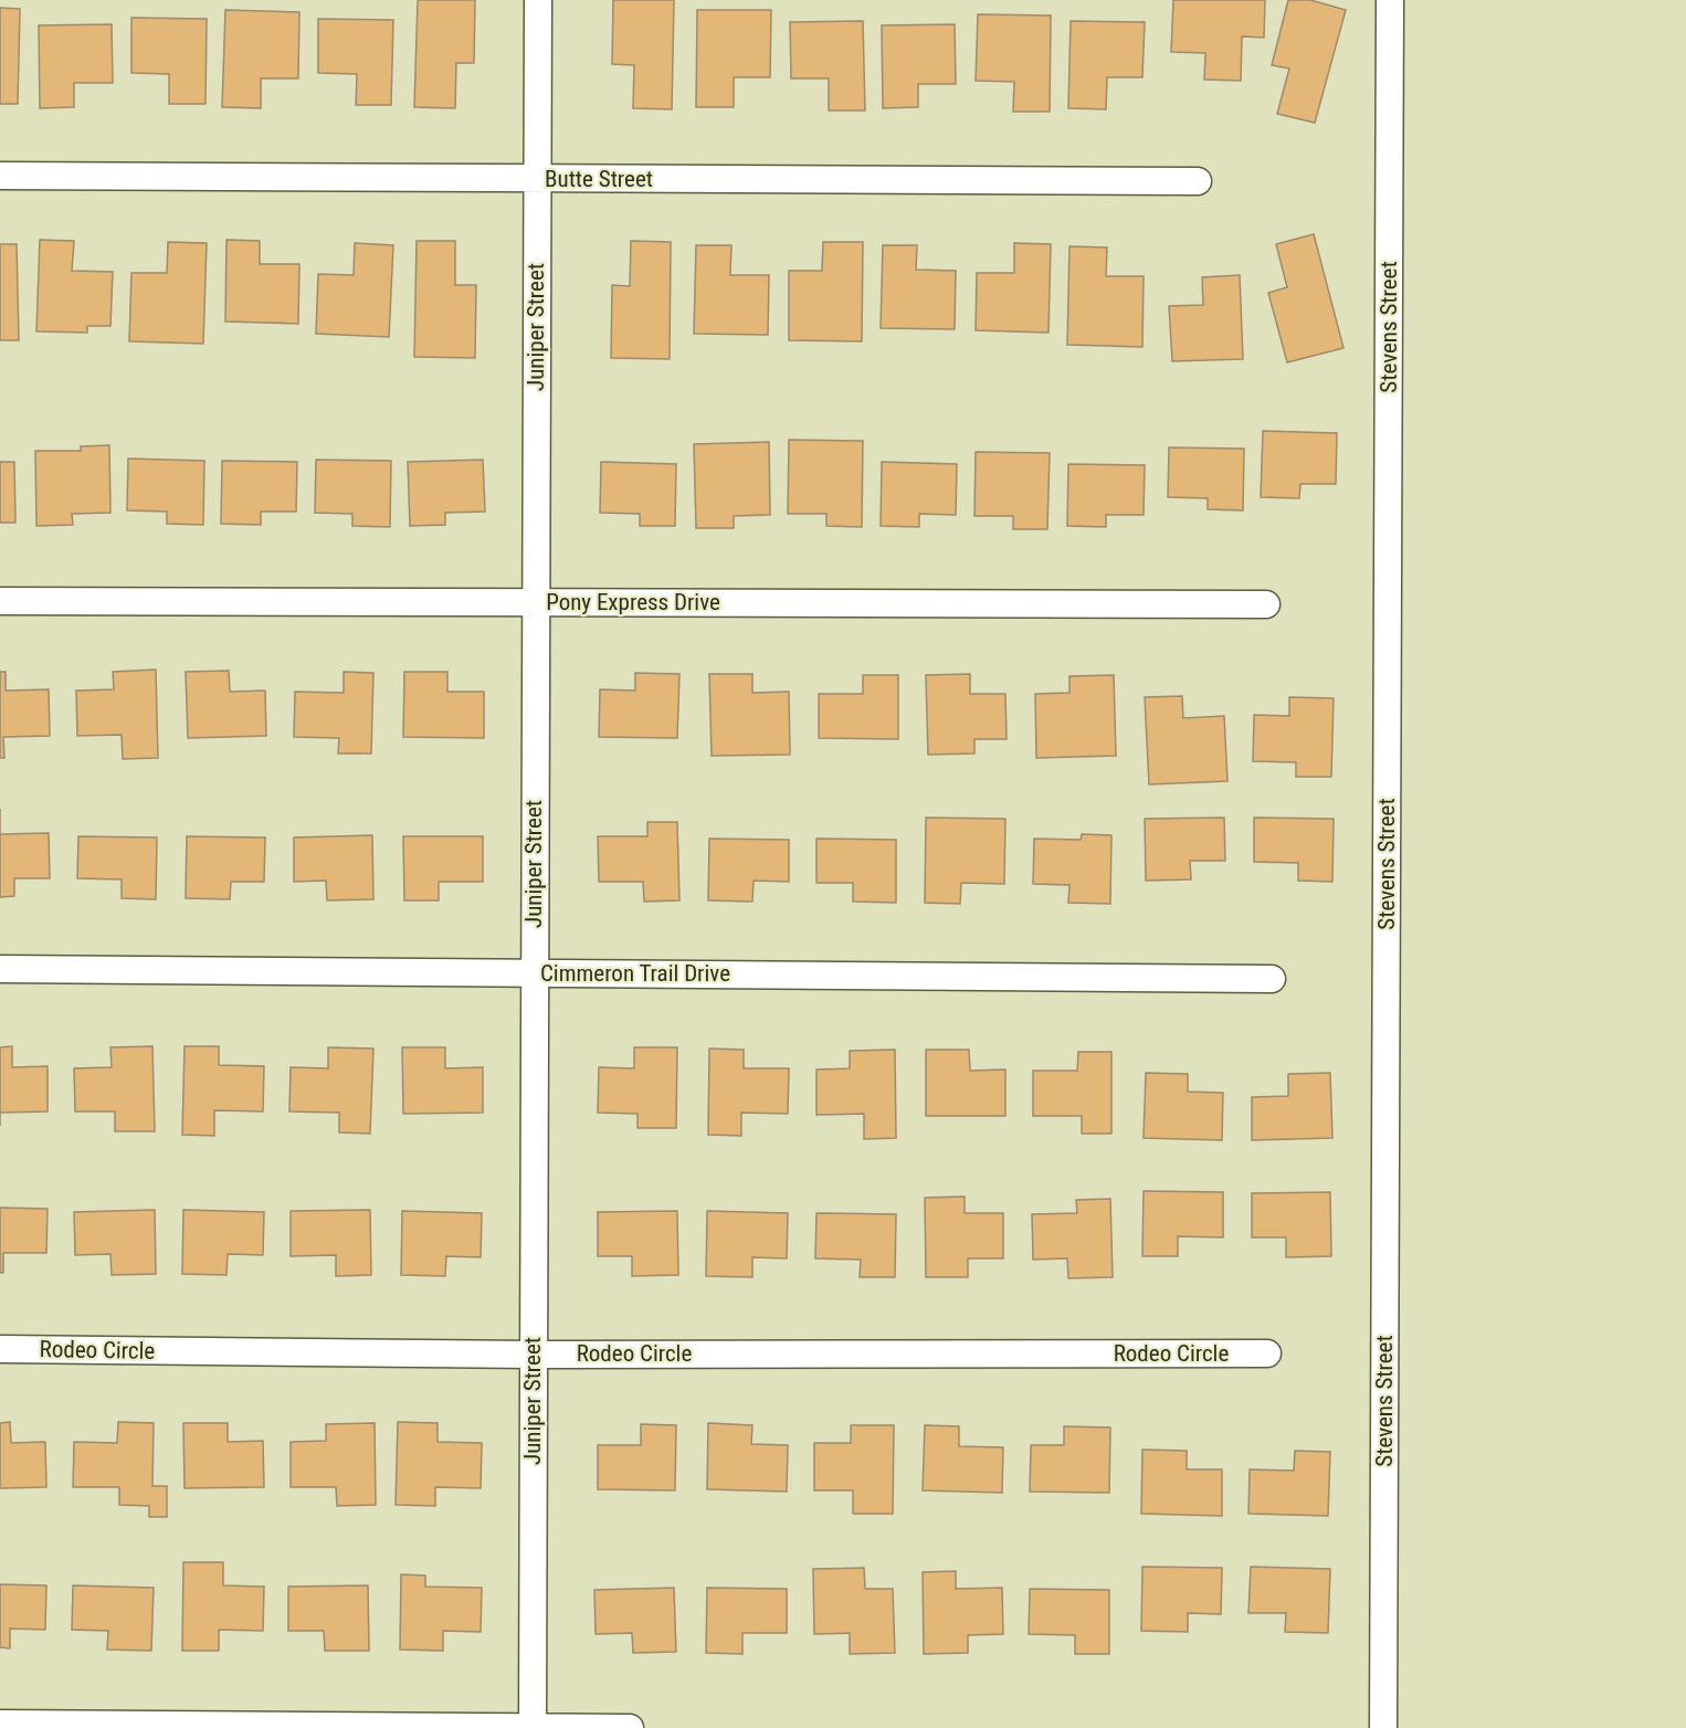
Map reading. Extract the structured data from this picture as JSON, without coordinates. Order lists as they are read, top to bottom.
{
  "streets": {
    "street": [
      "Butte Street",
      "Juniper Street",
      "Stevens Street",
      "Pony Express Drive",
      "Cimmeron Trail Drive",
      "Rodeo Circle"
    ]
  },
  "crossings": [
    ["Butte Street", "Juniper Street"],
    ["Juniper Street", "Pony Express Drive"],
    ["Juniper Street", "Cimmeron Trail Drive"],
    ["Juniper Street", "Rodeo Circle"]
  ]
}
